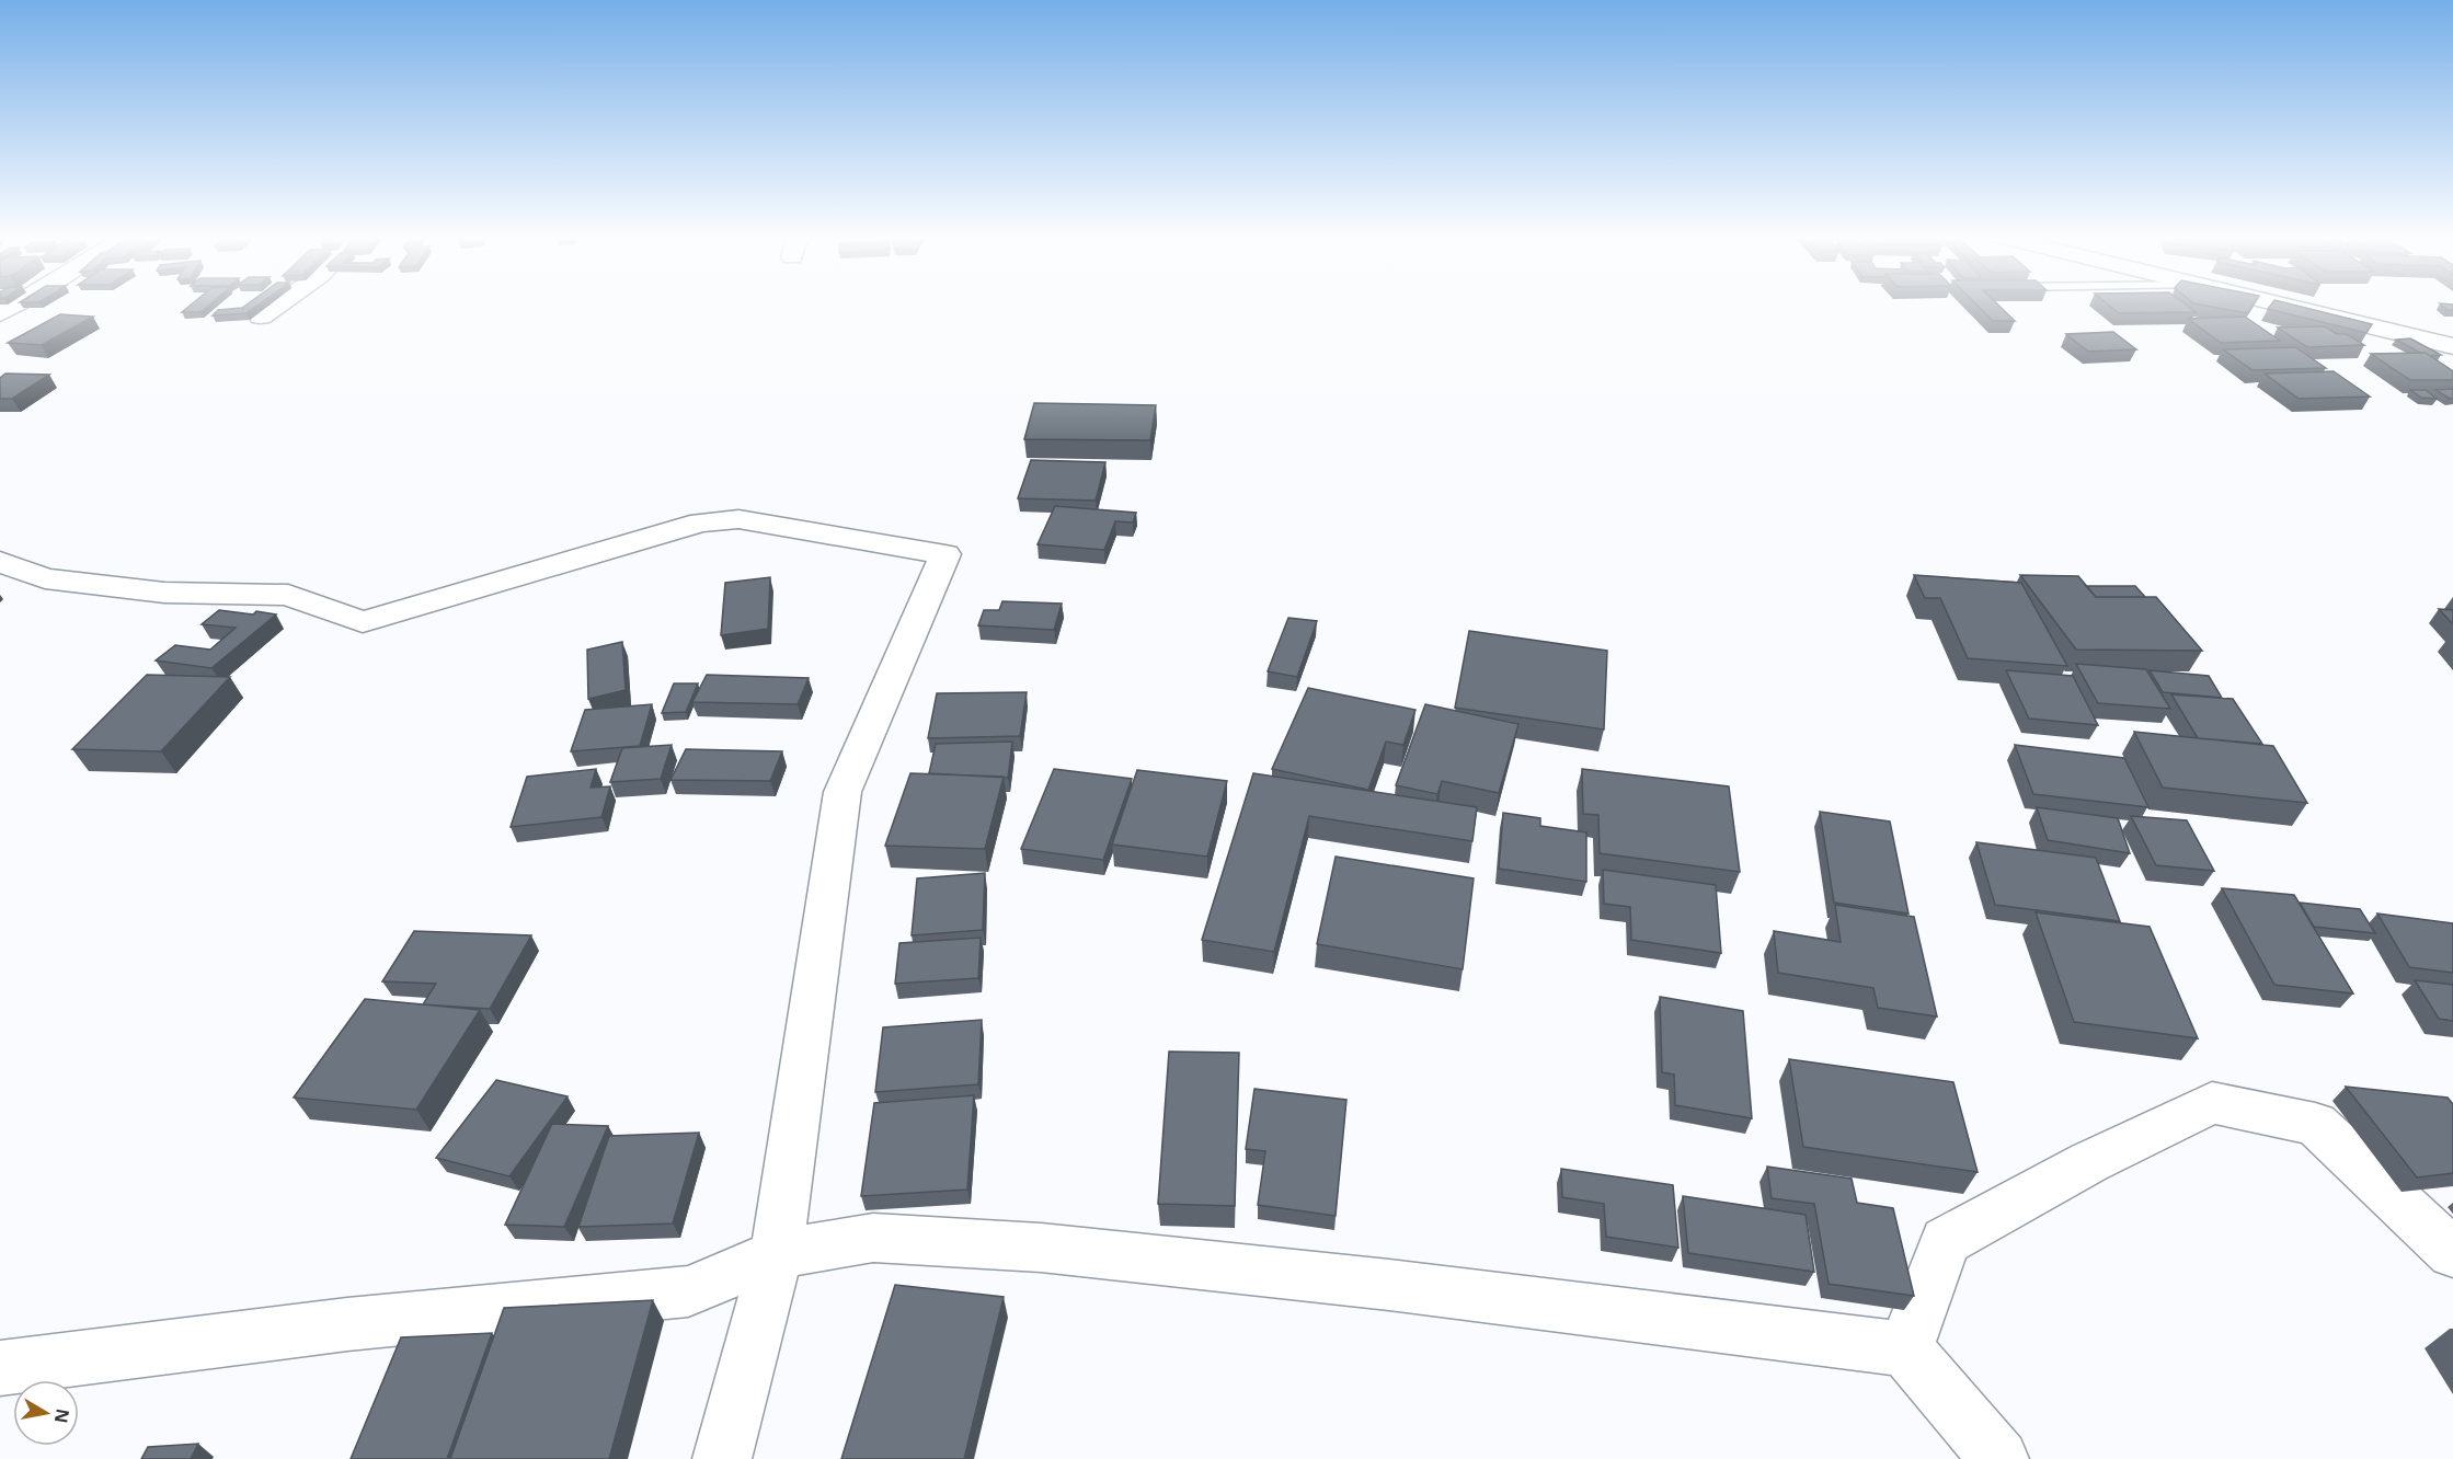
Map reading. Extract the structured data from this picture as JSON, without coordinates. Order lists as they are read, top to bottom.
{
  "north": "right"
}
